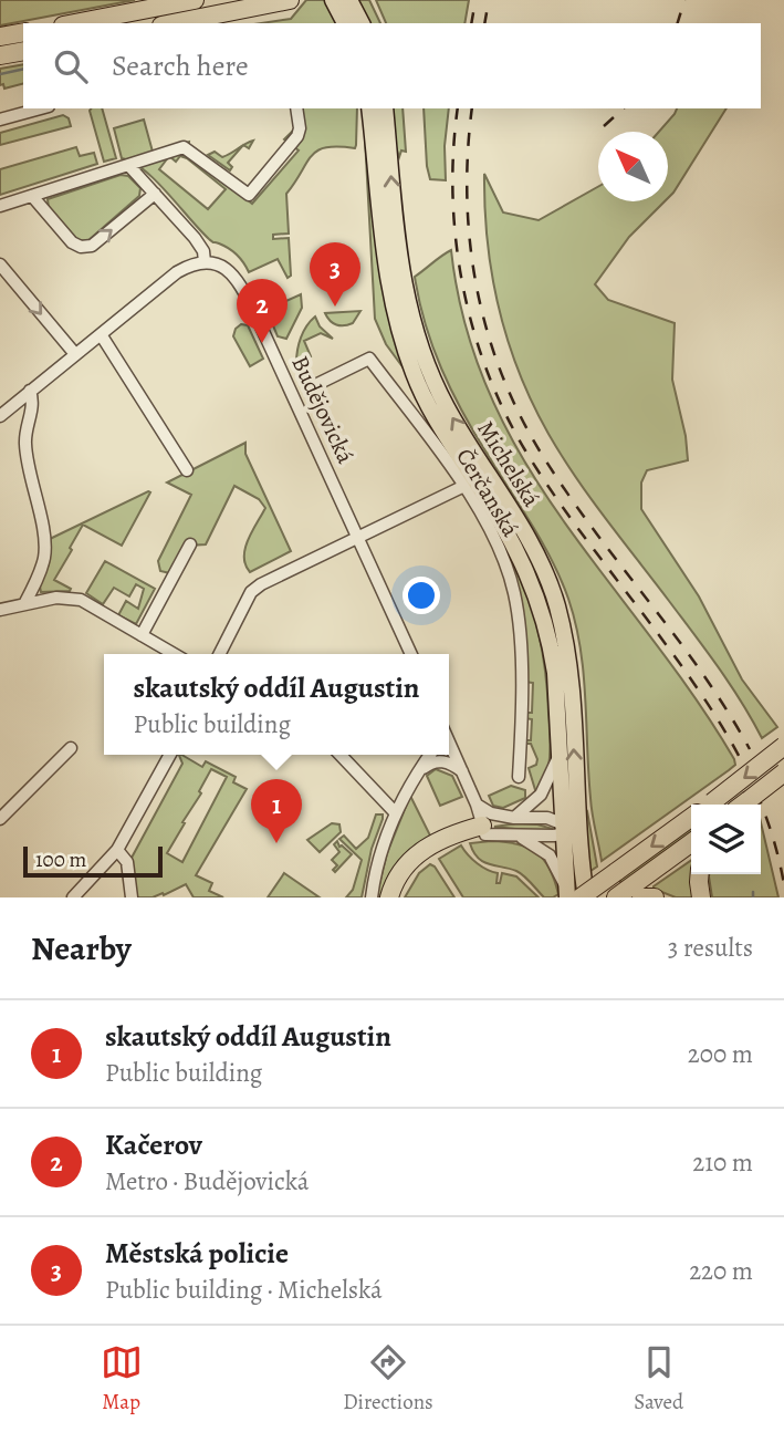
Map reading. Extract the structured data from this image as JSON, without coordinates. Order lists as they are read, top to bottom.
{
  "streets": {
    "main road": ["Michelská"],
    "street": ["Budějovická", "Čerčanská"]
  },
  "scale_bar": "100 m",
  "north": "top left",
  "page": {
    "search": "Search here",
    "pins": ["3", "2", "1"],
    "popup": ["skautský oddíl Augustin", "Public building"],
    "scale": "100 m",
    "heading": ["Nearby", "3 results"],
    "list": [
      {
        "mark": "1",
        "name": "skautský oddíl Augustin",
        "note": "Public building",
        "value": "200 m"
      },
      {
        "mark": "2",
        "name": "Kačerov",
        "note": "Metro · Budějovická",
        "value": "210 m"
      },
      {
        "mark": "3",
        "name": "Městská policie",
        "note": "Public building · Michelská",
        "value": "220 m"
      }
    ],
    "nav": ["Map", "Directions", "Saved"]
  }
}
